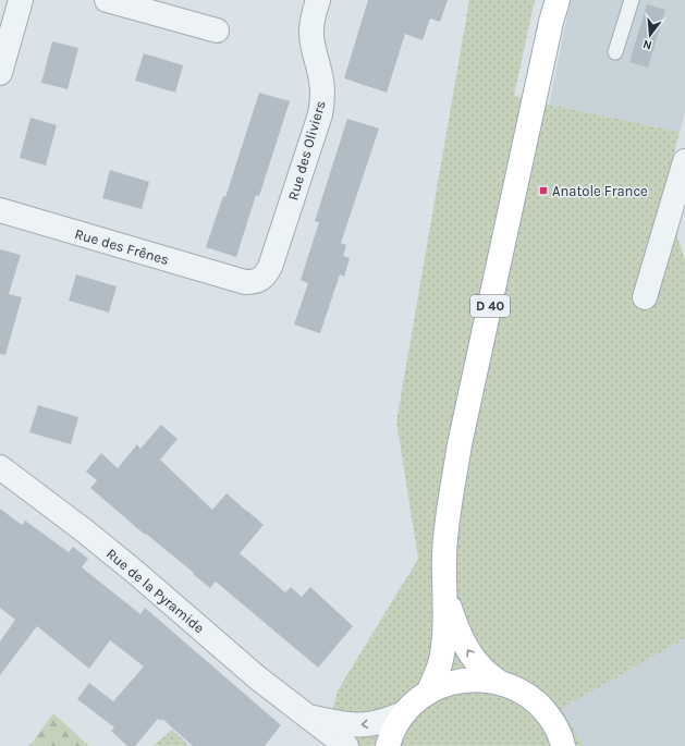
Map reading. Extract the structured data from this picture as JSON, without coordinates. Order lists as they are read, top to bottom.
{
  "streets": {
    "main road": ["D 40"],
    "street": ["Rue des Oliviers", "Rue des Frênes", "Rue de la Pyramide"]
  },
  "crossings": [
    ["Rue des Oliviers", "Rue des Frênes"]
  ],
  "places": {
    "transit": ["Anatole France"]
  },
  "north": "bottom"
}
